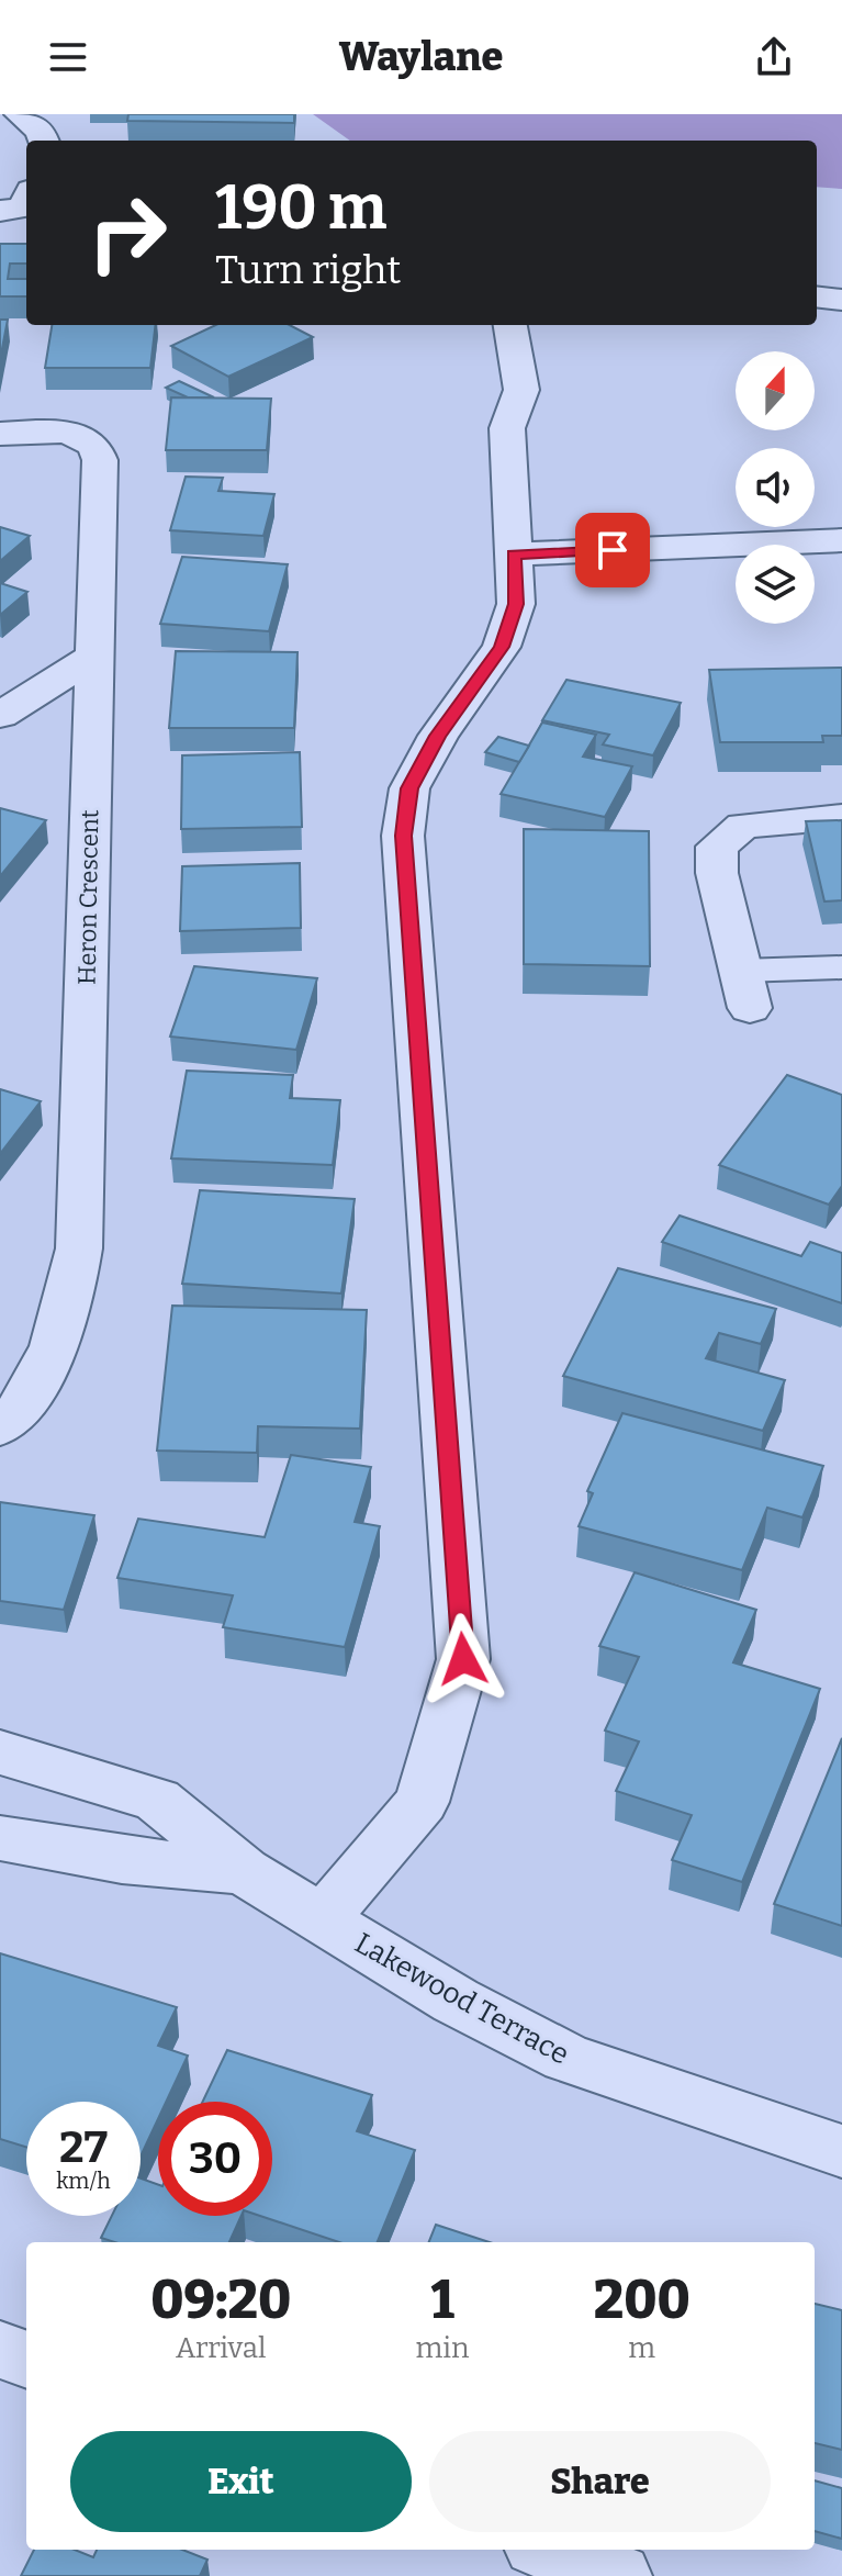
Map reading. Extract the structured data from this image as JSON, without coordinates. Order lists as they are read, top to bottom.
{
  "streets": {
    "street": ["Heron Crescent", "Lakewood Terrace"]
  },
  "north": "top",
  "page": {
    "header": "Waylane",
    "turn": ["190 m", "Turn right"],
    "speed": "27 km/h",
    "limit": "30",
    "eta": [
      "09:20",
      "Arrival",
      "1",
      "min",
      "200",
      "m"
    ],
    "buttons": ["Exit", "Share"]
  }
}
